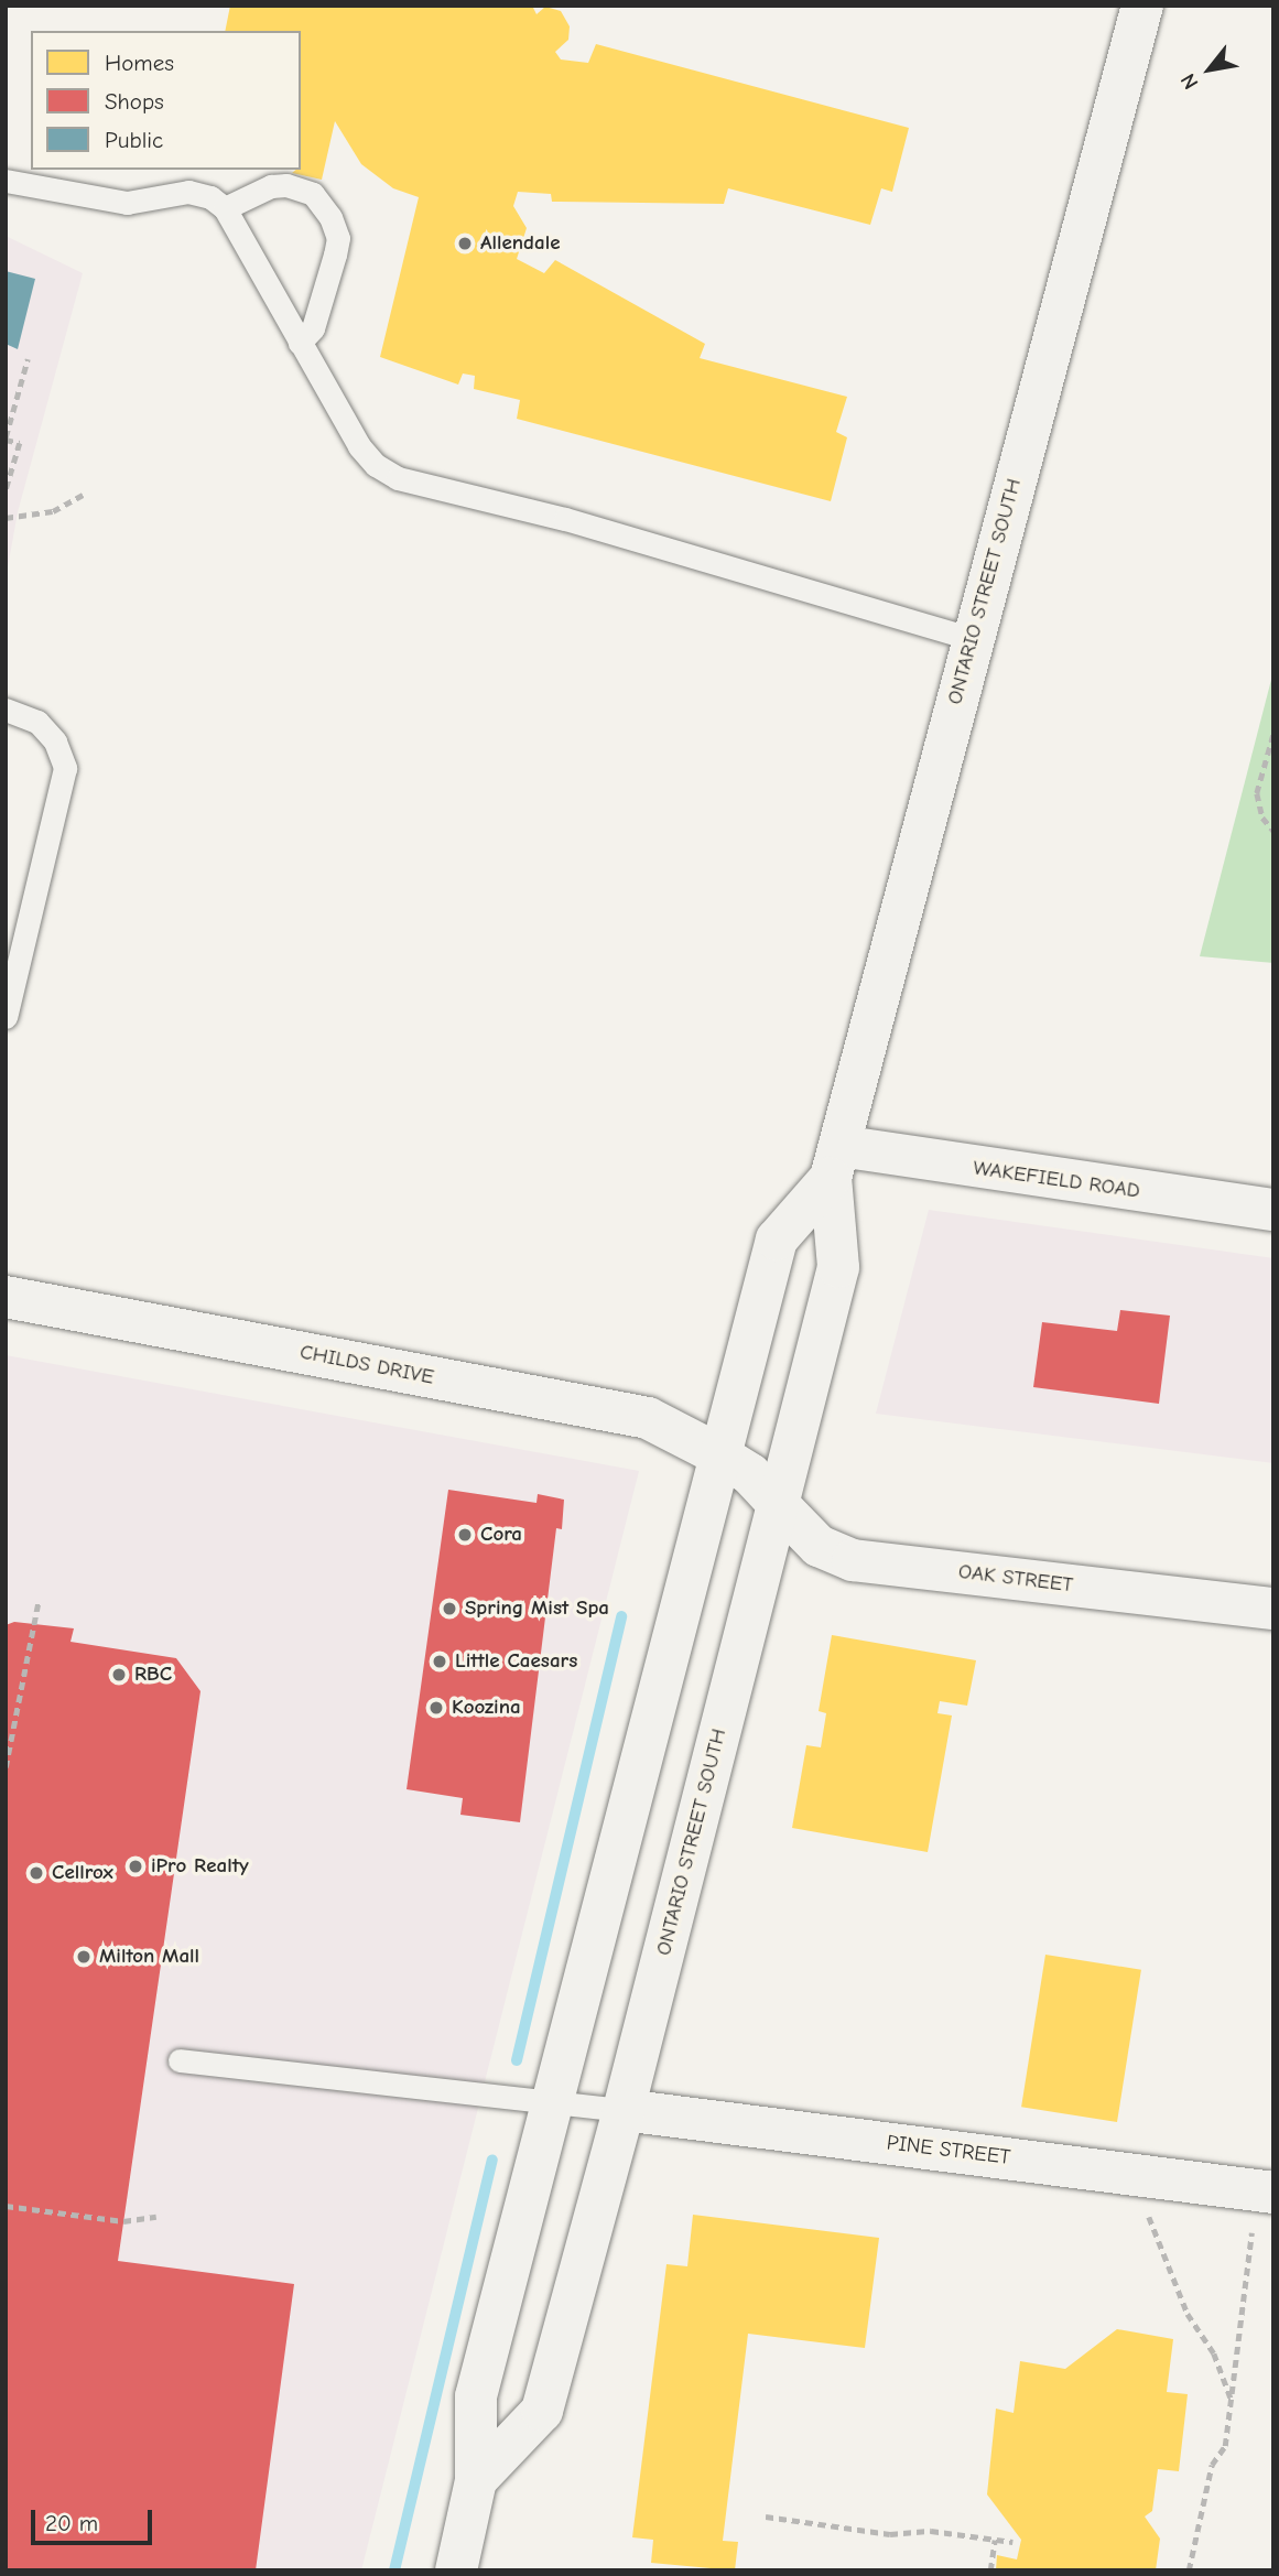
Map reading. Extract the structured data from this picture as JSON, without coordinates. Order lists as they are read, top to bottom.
{
  "streets": {
    "main road": [
      "ONTARIO STREET SOUTH",
      "WAKEFIELD ROAD",
      "CHILDS DRIVE",
      "OAK STREET",
      "PINE STREET"
    ]
  },
  "crossings": [
    ["ONTARIO STREET SOUTH", "WAKEFIELD ROAD"],
    ["ONTARIO STREET SOUTH", "CHILDS DRIVE"],
    ["ONTARIO STREET SOUTH", "OAK STREET"],
    ["ONTARIO STREET SOUTH", "PINE STREET"],
    ["CHILDS DRIVE", "OAK STREET"]
  ],
  "places": [
    "Allendale",
    "Cora",
    "Spring Mist Spa",
    "Little Caesars",
    "RBC",
    "Koozina",
    "iPro Realty",
    "Cellrox",
    "Milton Mall"
  ],
  "legend": ["Homes", "Shops", "Public"],
  "scale_bar": "20 m",
  "north": "bottom left"
}
